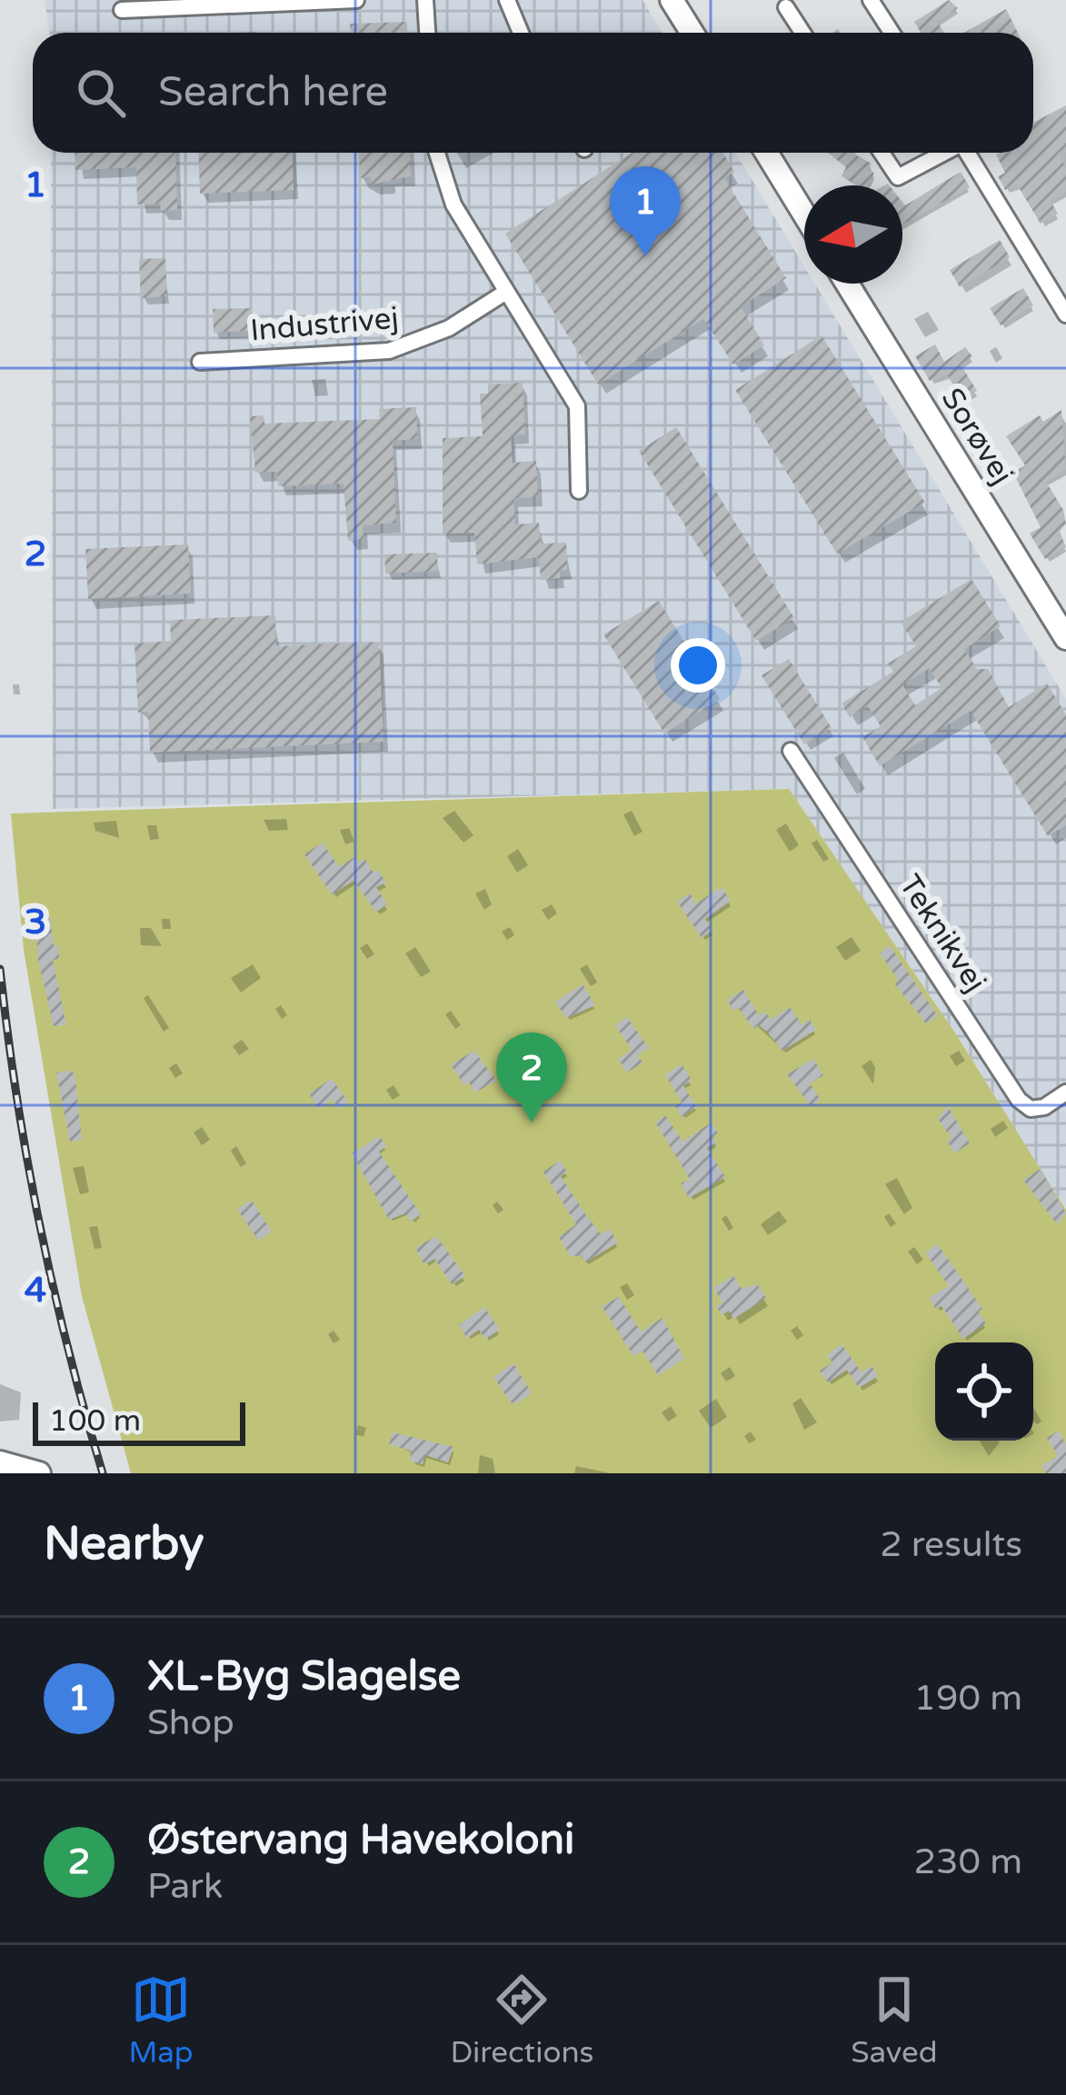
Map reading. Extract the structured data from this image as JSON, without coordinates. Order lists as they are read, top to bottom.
{
  "streets": {
    "street": ["Industrivej", "Sorøvej", "Teknikvej"]
  },
  "scale_bar": "100 m",
  "north": "left",
  "page": {
    "search": "Search here",
    "pins": ["1", "2"],
    "scale": "100 m",
    "heading": ["Nearby", "2 results"],
    "list": [
      {
        "mark": "1",
        "name": "XL-Byg Slagelse",
        "note": "Shop",
        "value": "190 m"
      },
      {
        "mark": "2",
        "name": "Østervang Havekoloni",
        "note": "Park",
        "value": "230 m"
      }
    ],
    "nav": ["Map", "Directions", "Saved"]
  },
  "grid": {
    "rows": [
      "1",
      "2",
      "3",
      "4"
    ]
  }
}
